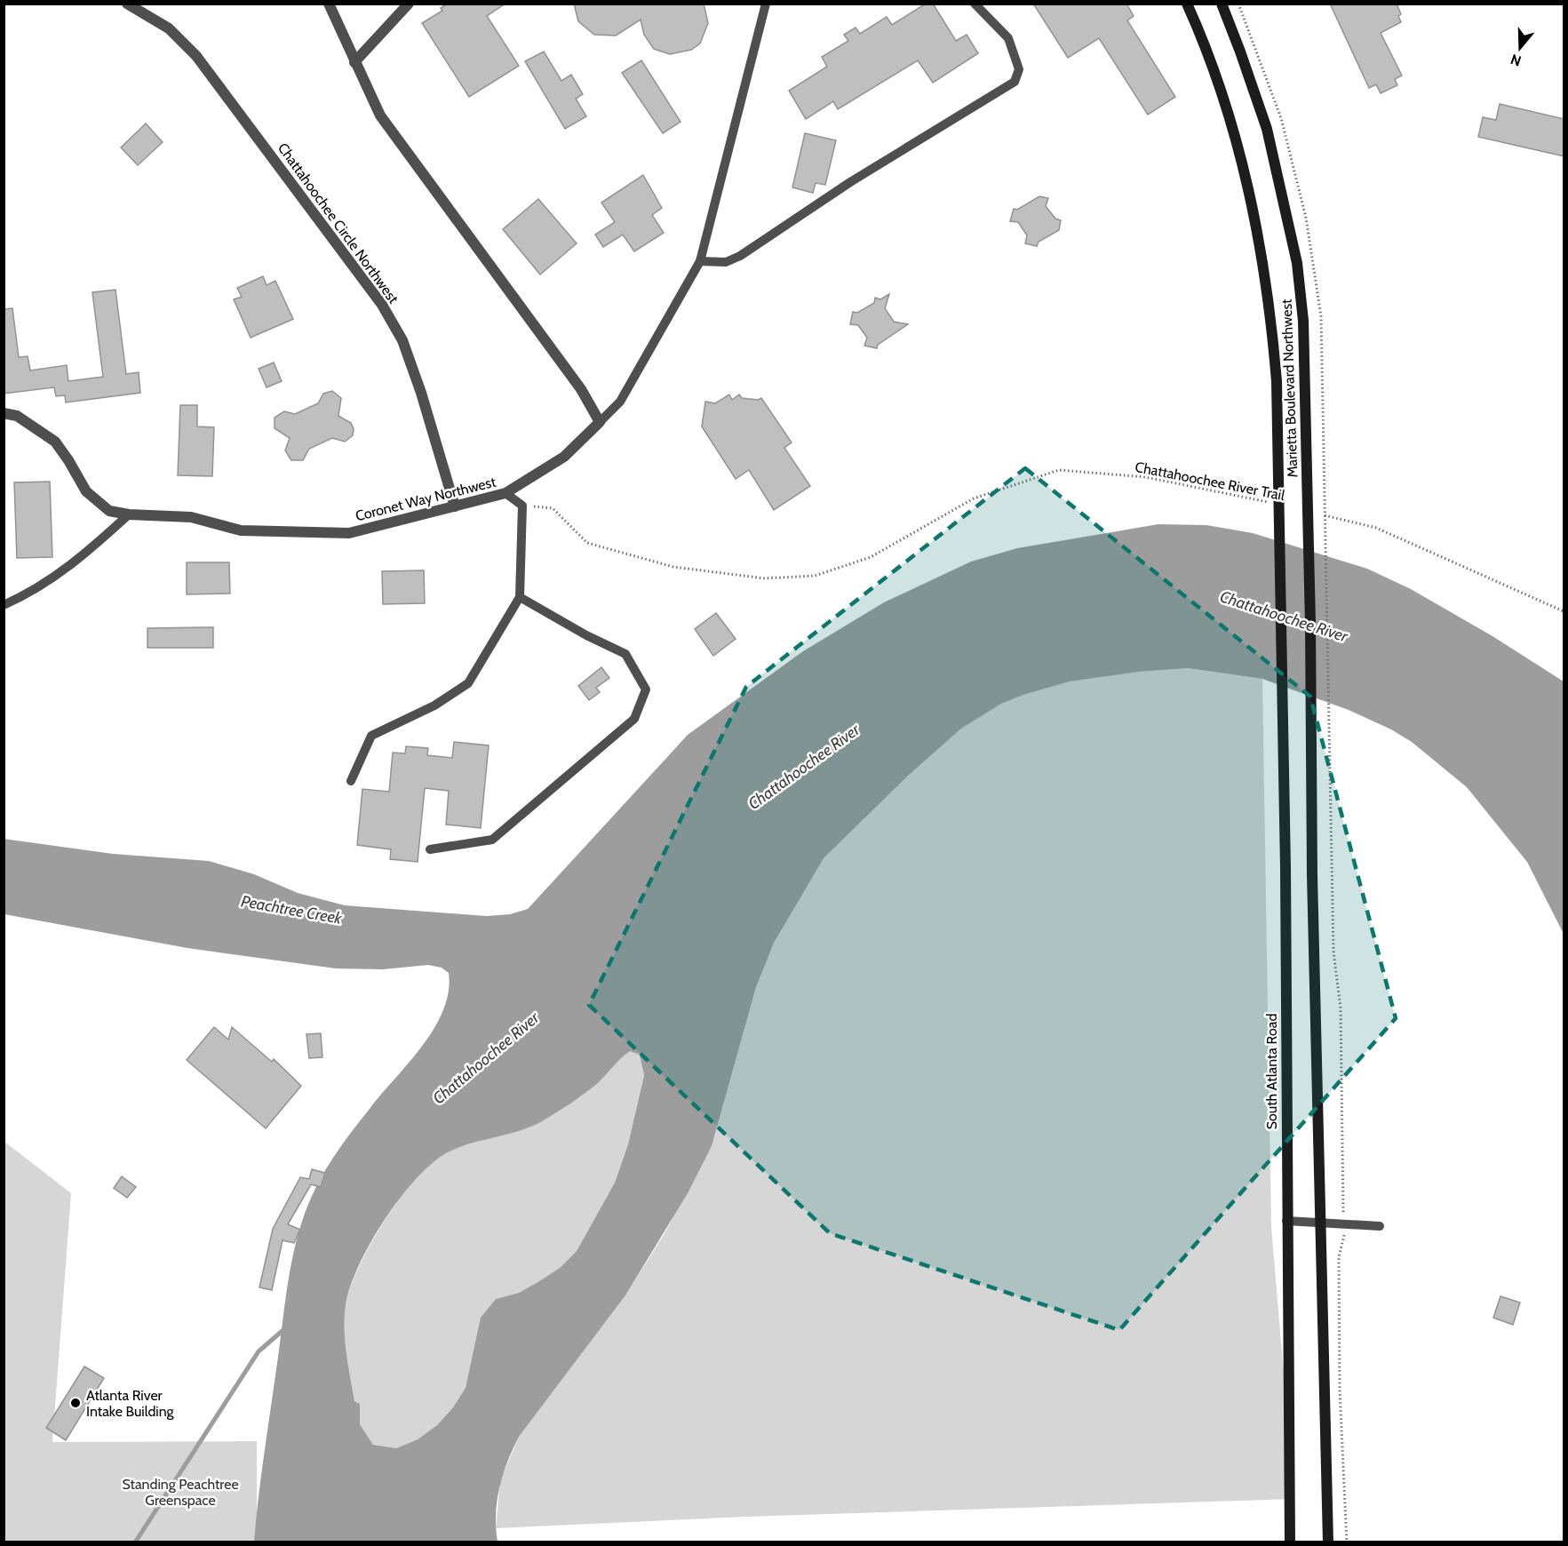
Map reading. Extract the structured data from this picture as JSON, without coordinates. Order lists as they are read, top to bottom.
{
  "streets": {
    "main road": ["Marietta Boulevard Northwest", "South Atlanta Road"],
    "street": ["Chattahoochee Circle Northwest", "Coronet Way Northwest"],
    "path": ["Chattahoochee River Trail"]
  },
  "crossings": [
    ["Chattahoochee Circle Northwest", "Coronet Way Northwest"],
    ["Marietta Boulevard Northwest", "South Atlanta Road"]
  ],
  "water": ["Chattahoochee River", "Peachtree Creek"],
  "parks": ["Standing Peachtree Greenspace"],
  "places": ["Atlanta River Intake Building"],
  "north": "bottom"
}
